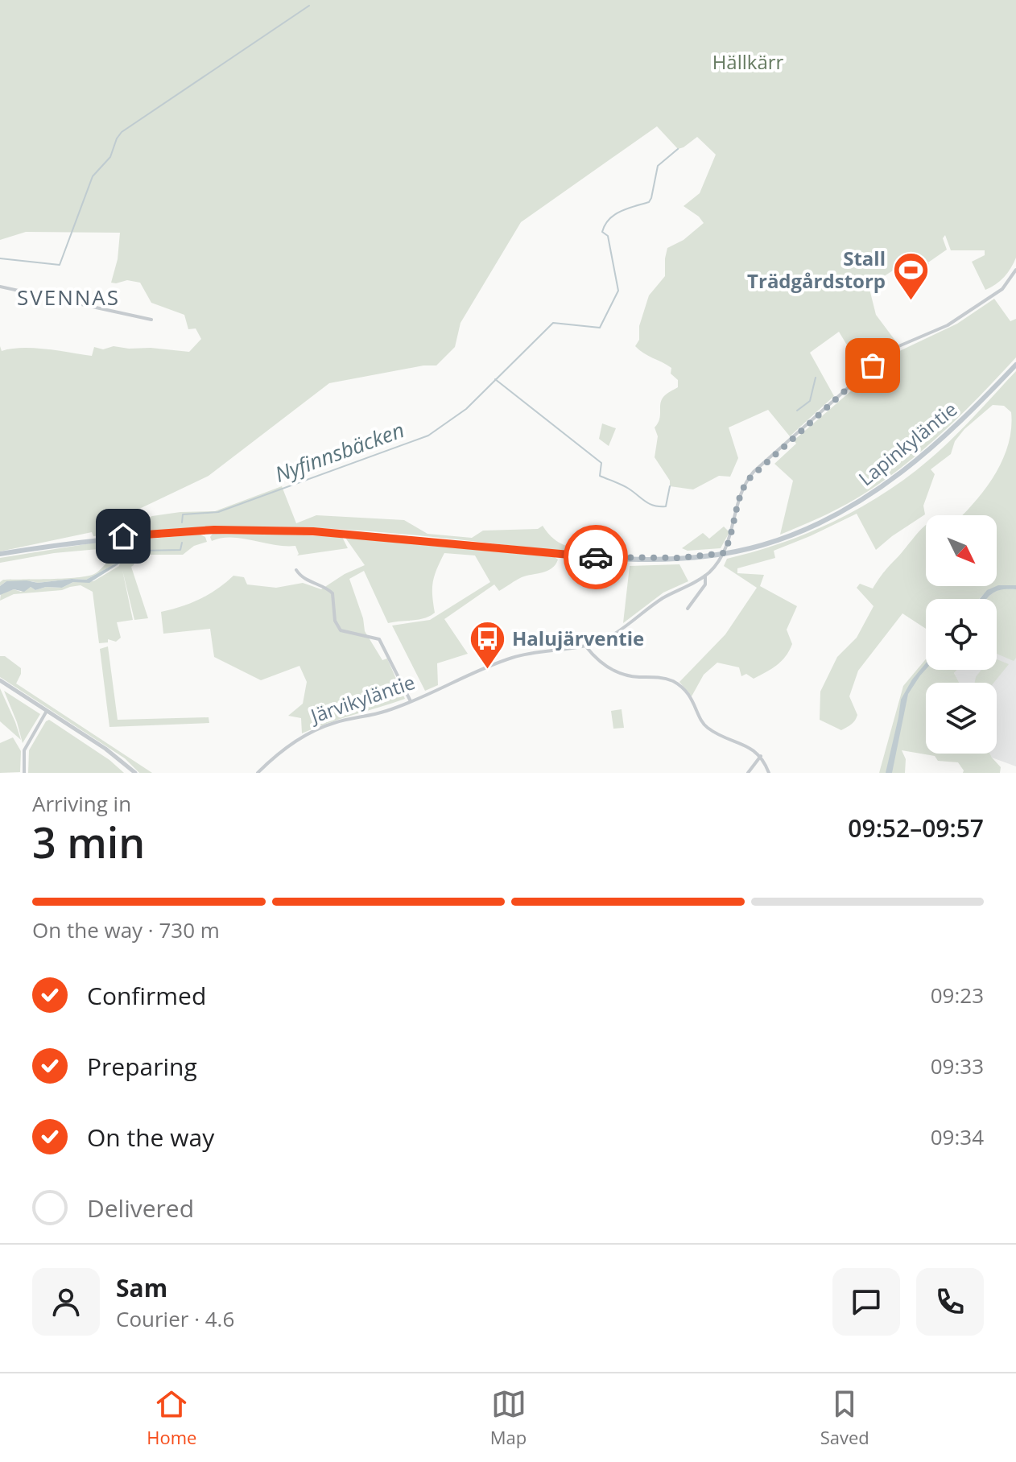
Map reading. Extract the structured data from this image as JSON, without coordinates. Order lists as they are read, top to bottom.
{
  "streets": {
    "main road": ["Lapinkyläntie"],
    "street": ["Järvikyläntie"]
  },
  "crossings": [
    ["Lapinkyläntie", "Järvikyläntie"]
  ],
  "districts": ["SVENNAS"],
  "water": ["Nyfinnsbäcken"],
  "parks": ["Hällkärr"],
  "places": {
    "sports": ["Stall Trädgårdstorp"],
    "bus stop": ["Halujärventie"]
  },
  "north": "bottom right",
  "page": {
    "heading": ["3 min", "Arriving in", "09:52–09:57"],
    "panel": ["Sam", "Courier · 4.6"],
    "bar": "On the way · 730 m",
    "list": [
      ["Confirmed", "09:23"],
      ["Preparing", "09:33"],
      ["On the way", "09:34"],
      "Delivered"
    ],
    "tabs": ["Home", "Map", "Saved"]
  }
}
